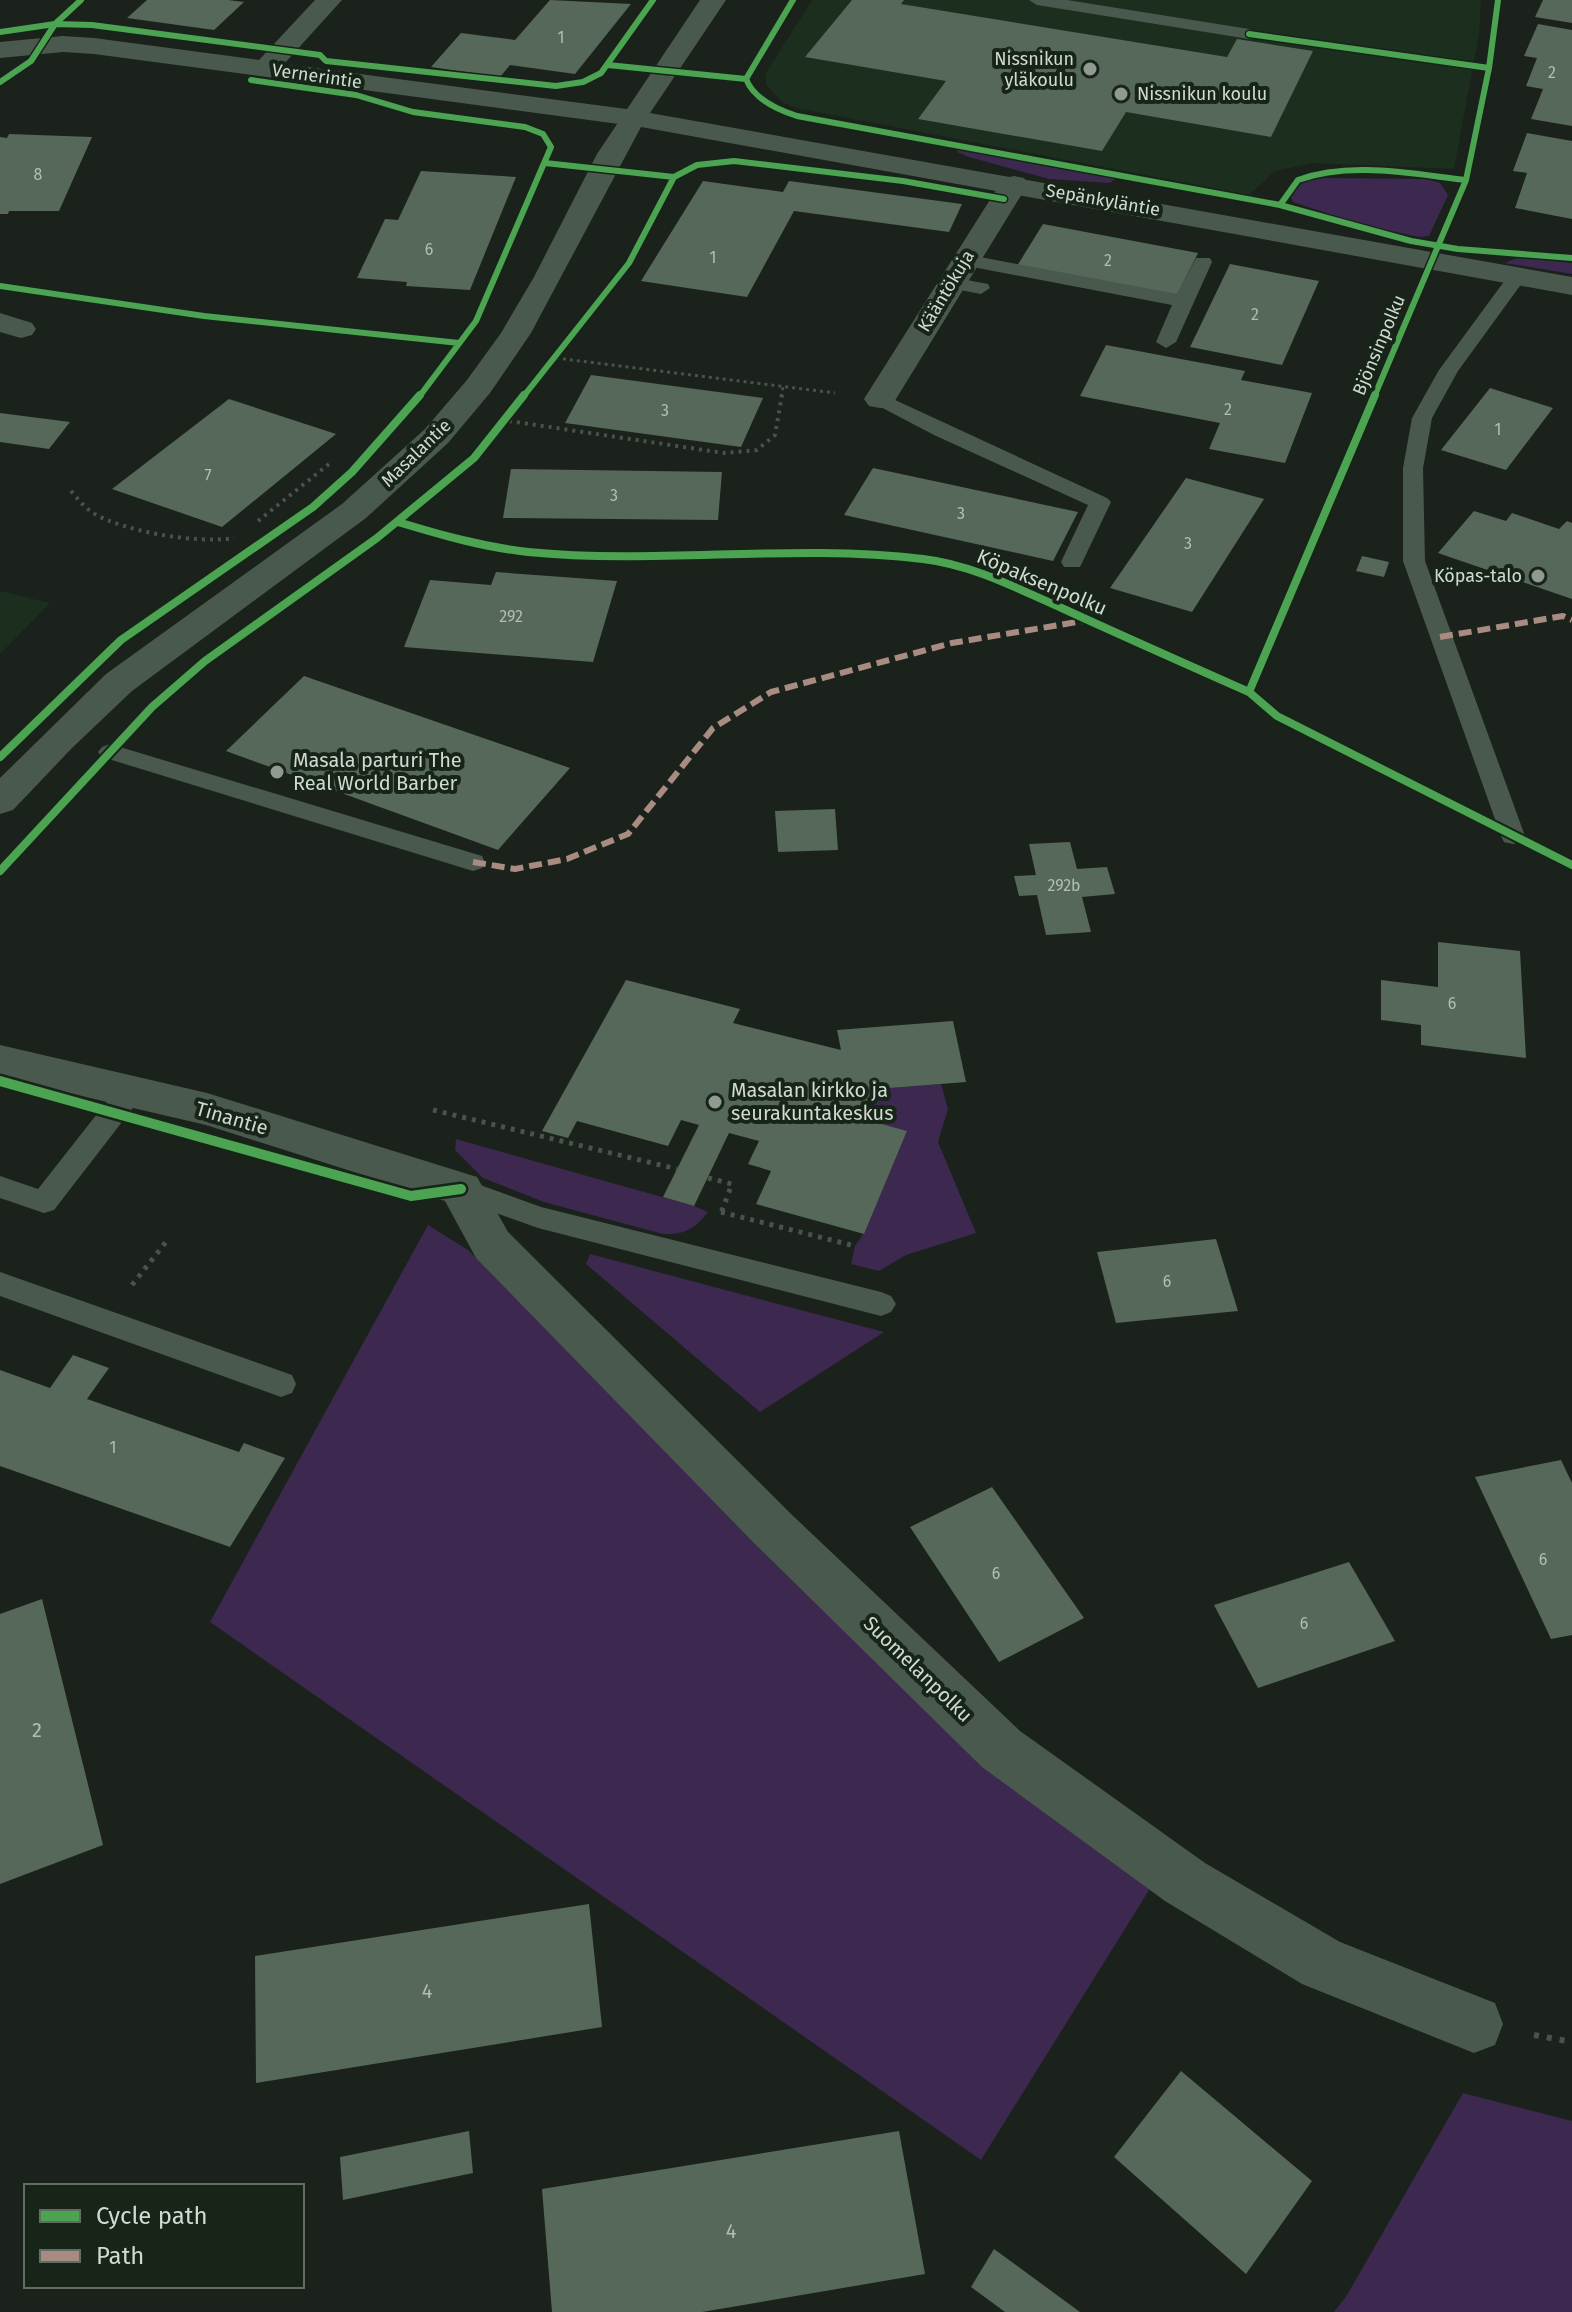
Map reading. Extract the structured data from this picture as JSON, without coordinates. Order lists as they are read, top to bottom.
{
  "streets": {
    "street": [
      "Vernerintie",
      "Sepänkyläntie",
      "Kääntökuja",
      "Masalantie",
      "Tinantie",
      "Suomelanpolku"
    ],
    "cycle path": ["Bjönsinpolku", "Köpaksenpolku"]
  },
  "crossings": [
    ["Vernerintie", "Sepänkyläntie"],
    ["Vernerintie", "Masalantie"],
    ["Sepänkyläntie", "Kääntökuja"],
    ["Sepänkyläntie", "Masalantie"],
    ["Tinantie", "Suomelanpolku"]
  ],
  "places": [
    "Nissnikun yläkoulu",
    "Nissnikun koulu",
    "Köpas-talo",
    "Masala parturi The Real World Barber",
    "Masalan kirkko ja seurakuntakeskus"
  ],
  "house_numbers": [
    "1",
    "2",
    "8",
    "6",
    "1",
    "2",
    "2",
    "2",
    "3",
    "1",
    "7",
    "3",
    "3",
    "3",
    "292",
    "292b",
    "6",
    "6",
    "1",
    "6",
    "6",
    "6",
    "2",
    "4",
    "4"
  ],
  "legend": ["Cycle path", "Path"]
}
